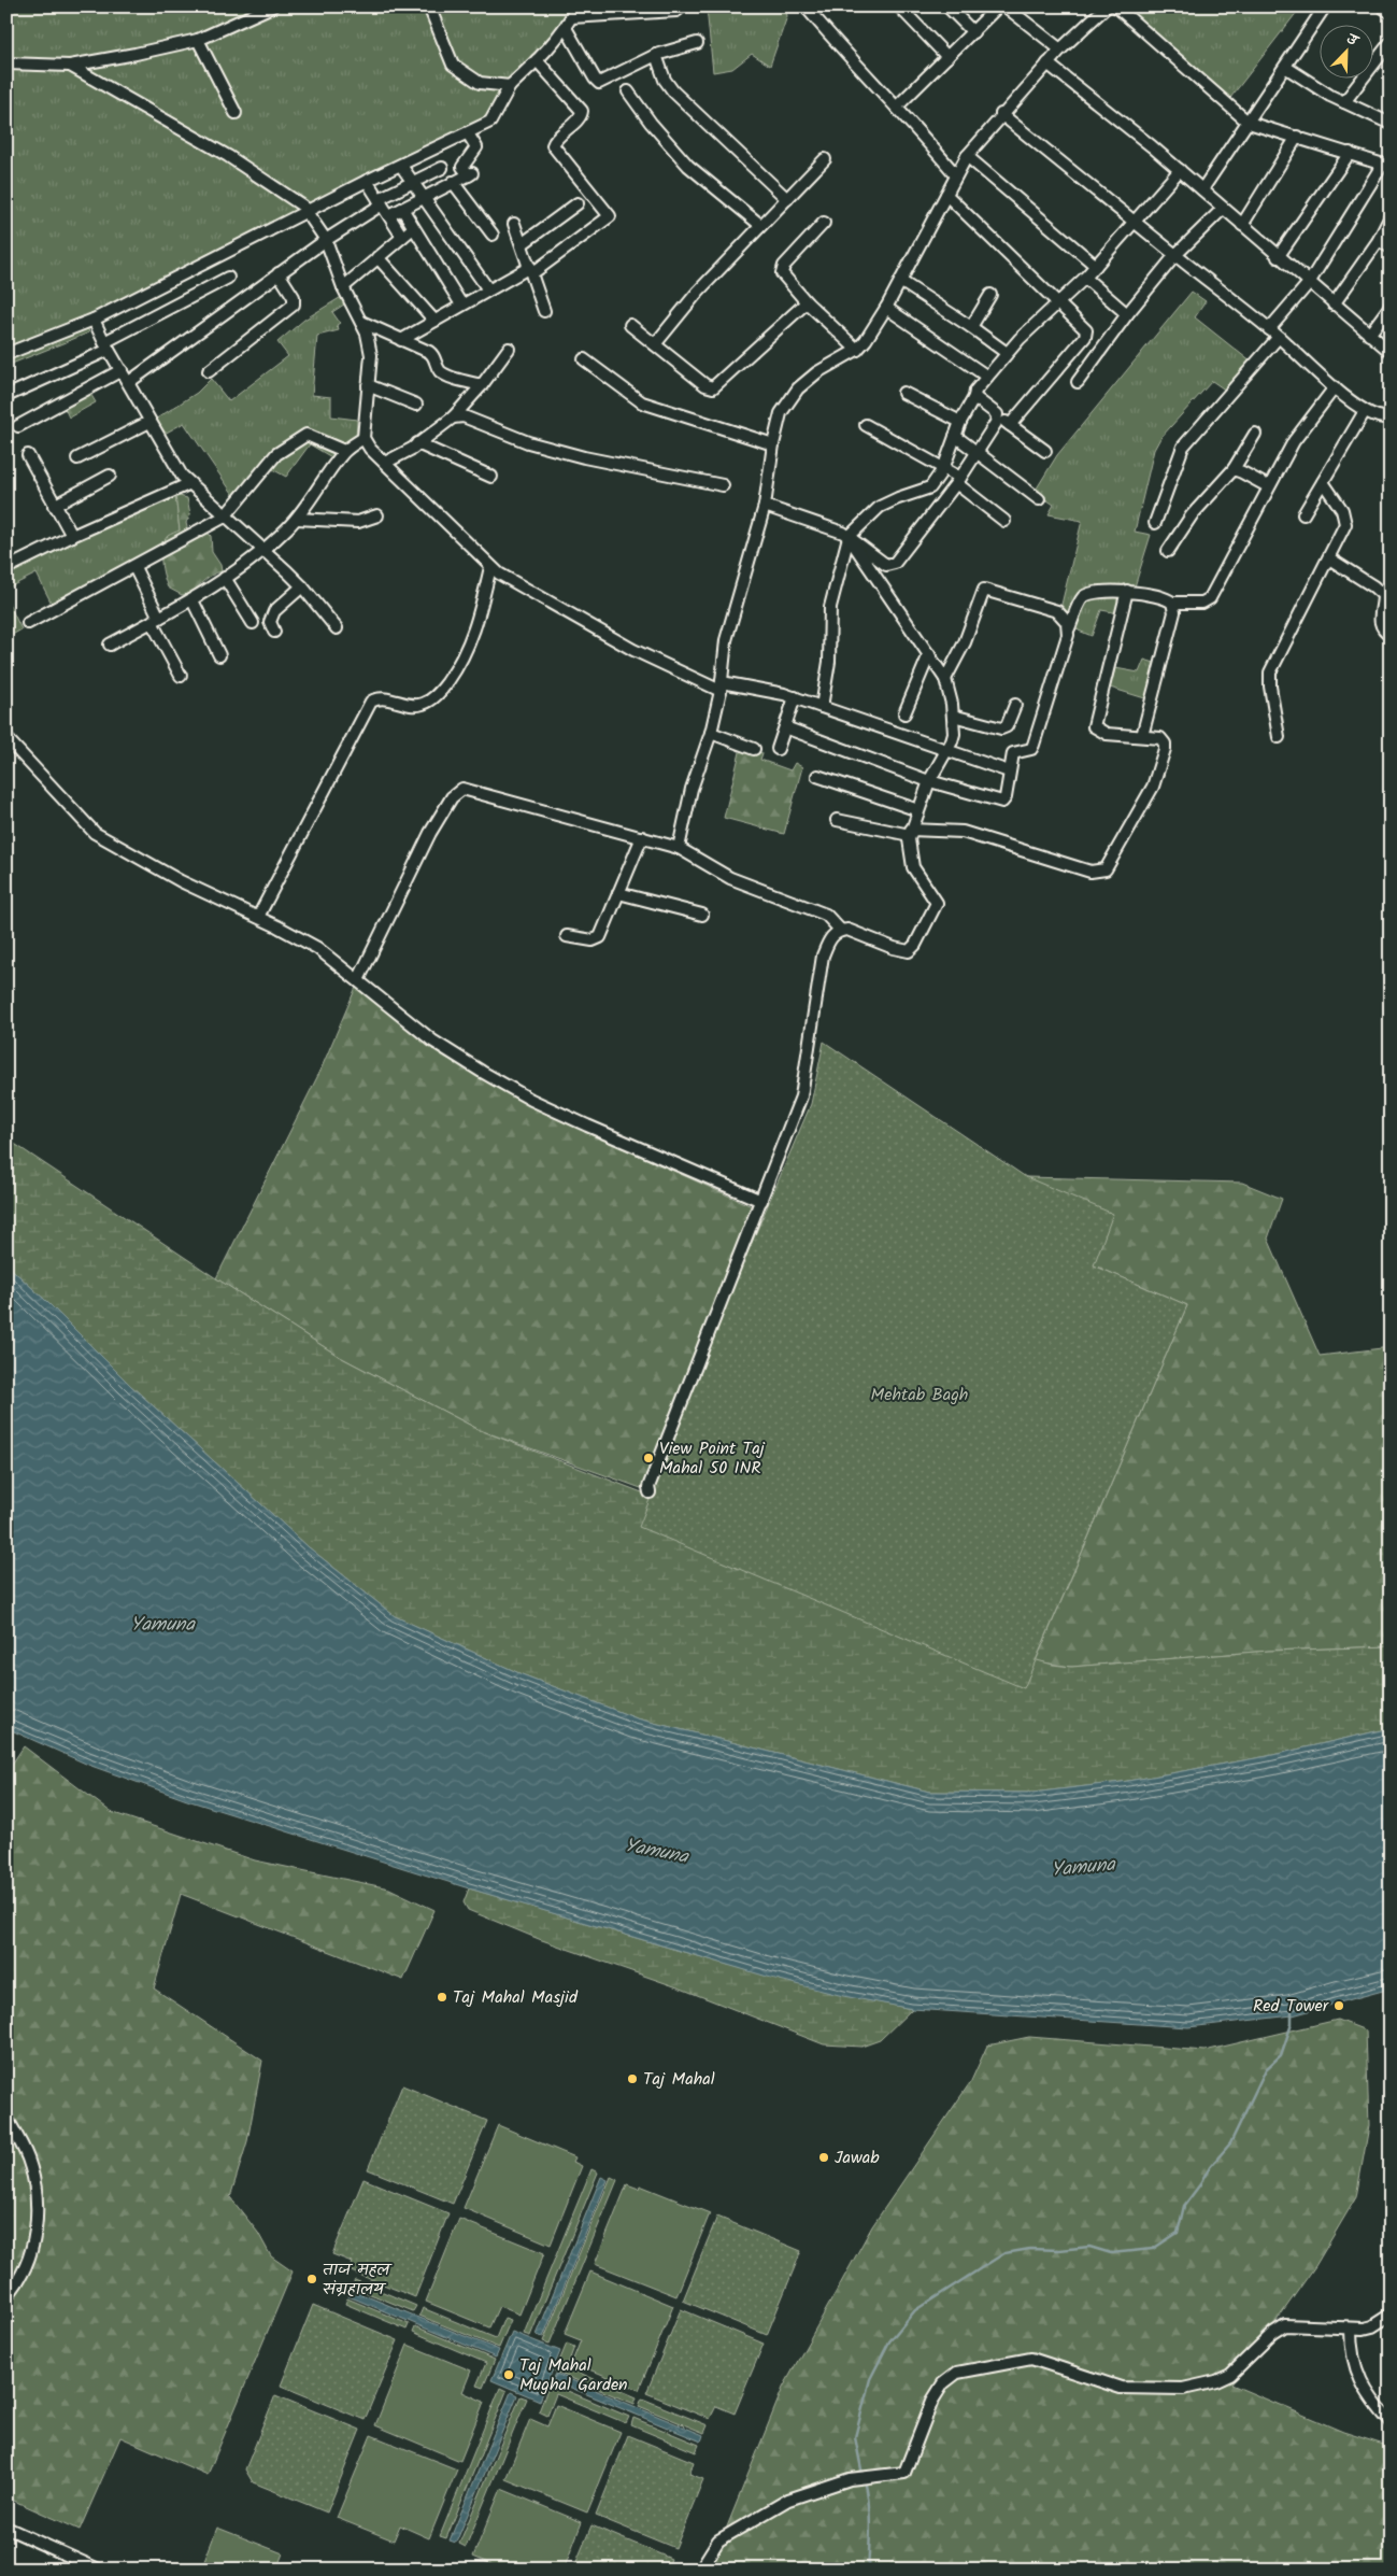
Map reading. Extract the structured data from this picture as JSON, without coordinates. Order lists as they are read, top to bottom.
{
  "water": ["Yamuna"],
  "parks": ["Mehtab Bagh"],
  "places": [
    "View Point Taj Mahal 50 INR",
    "Taj Mahal Masjid",
    "Red Tower",
    "Taj Mahal",
    "Jawab",
    "ताज महल संग्रहालय",
    "Taj Mahal Mughal Garden"
  ],
  "north": "top right"
}
